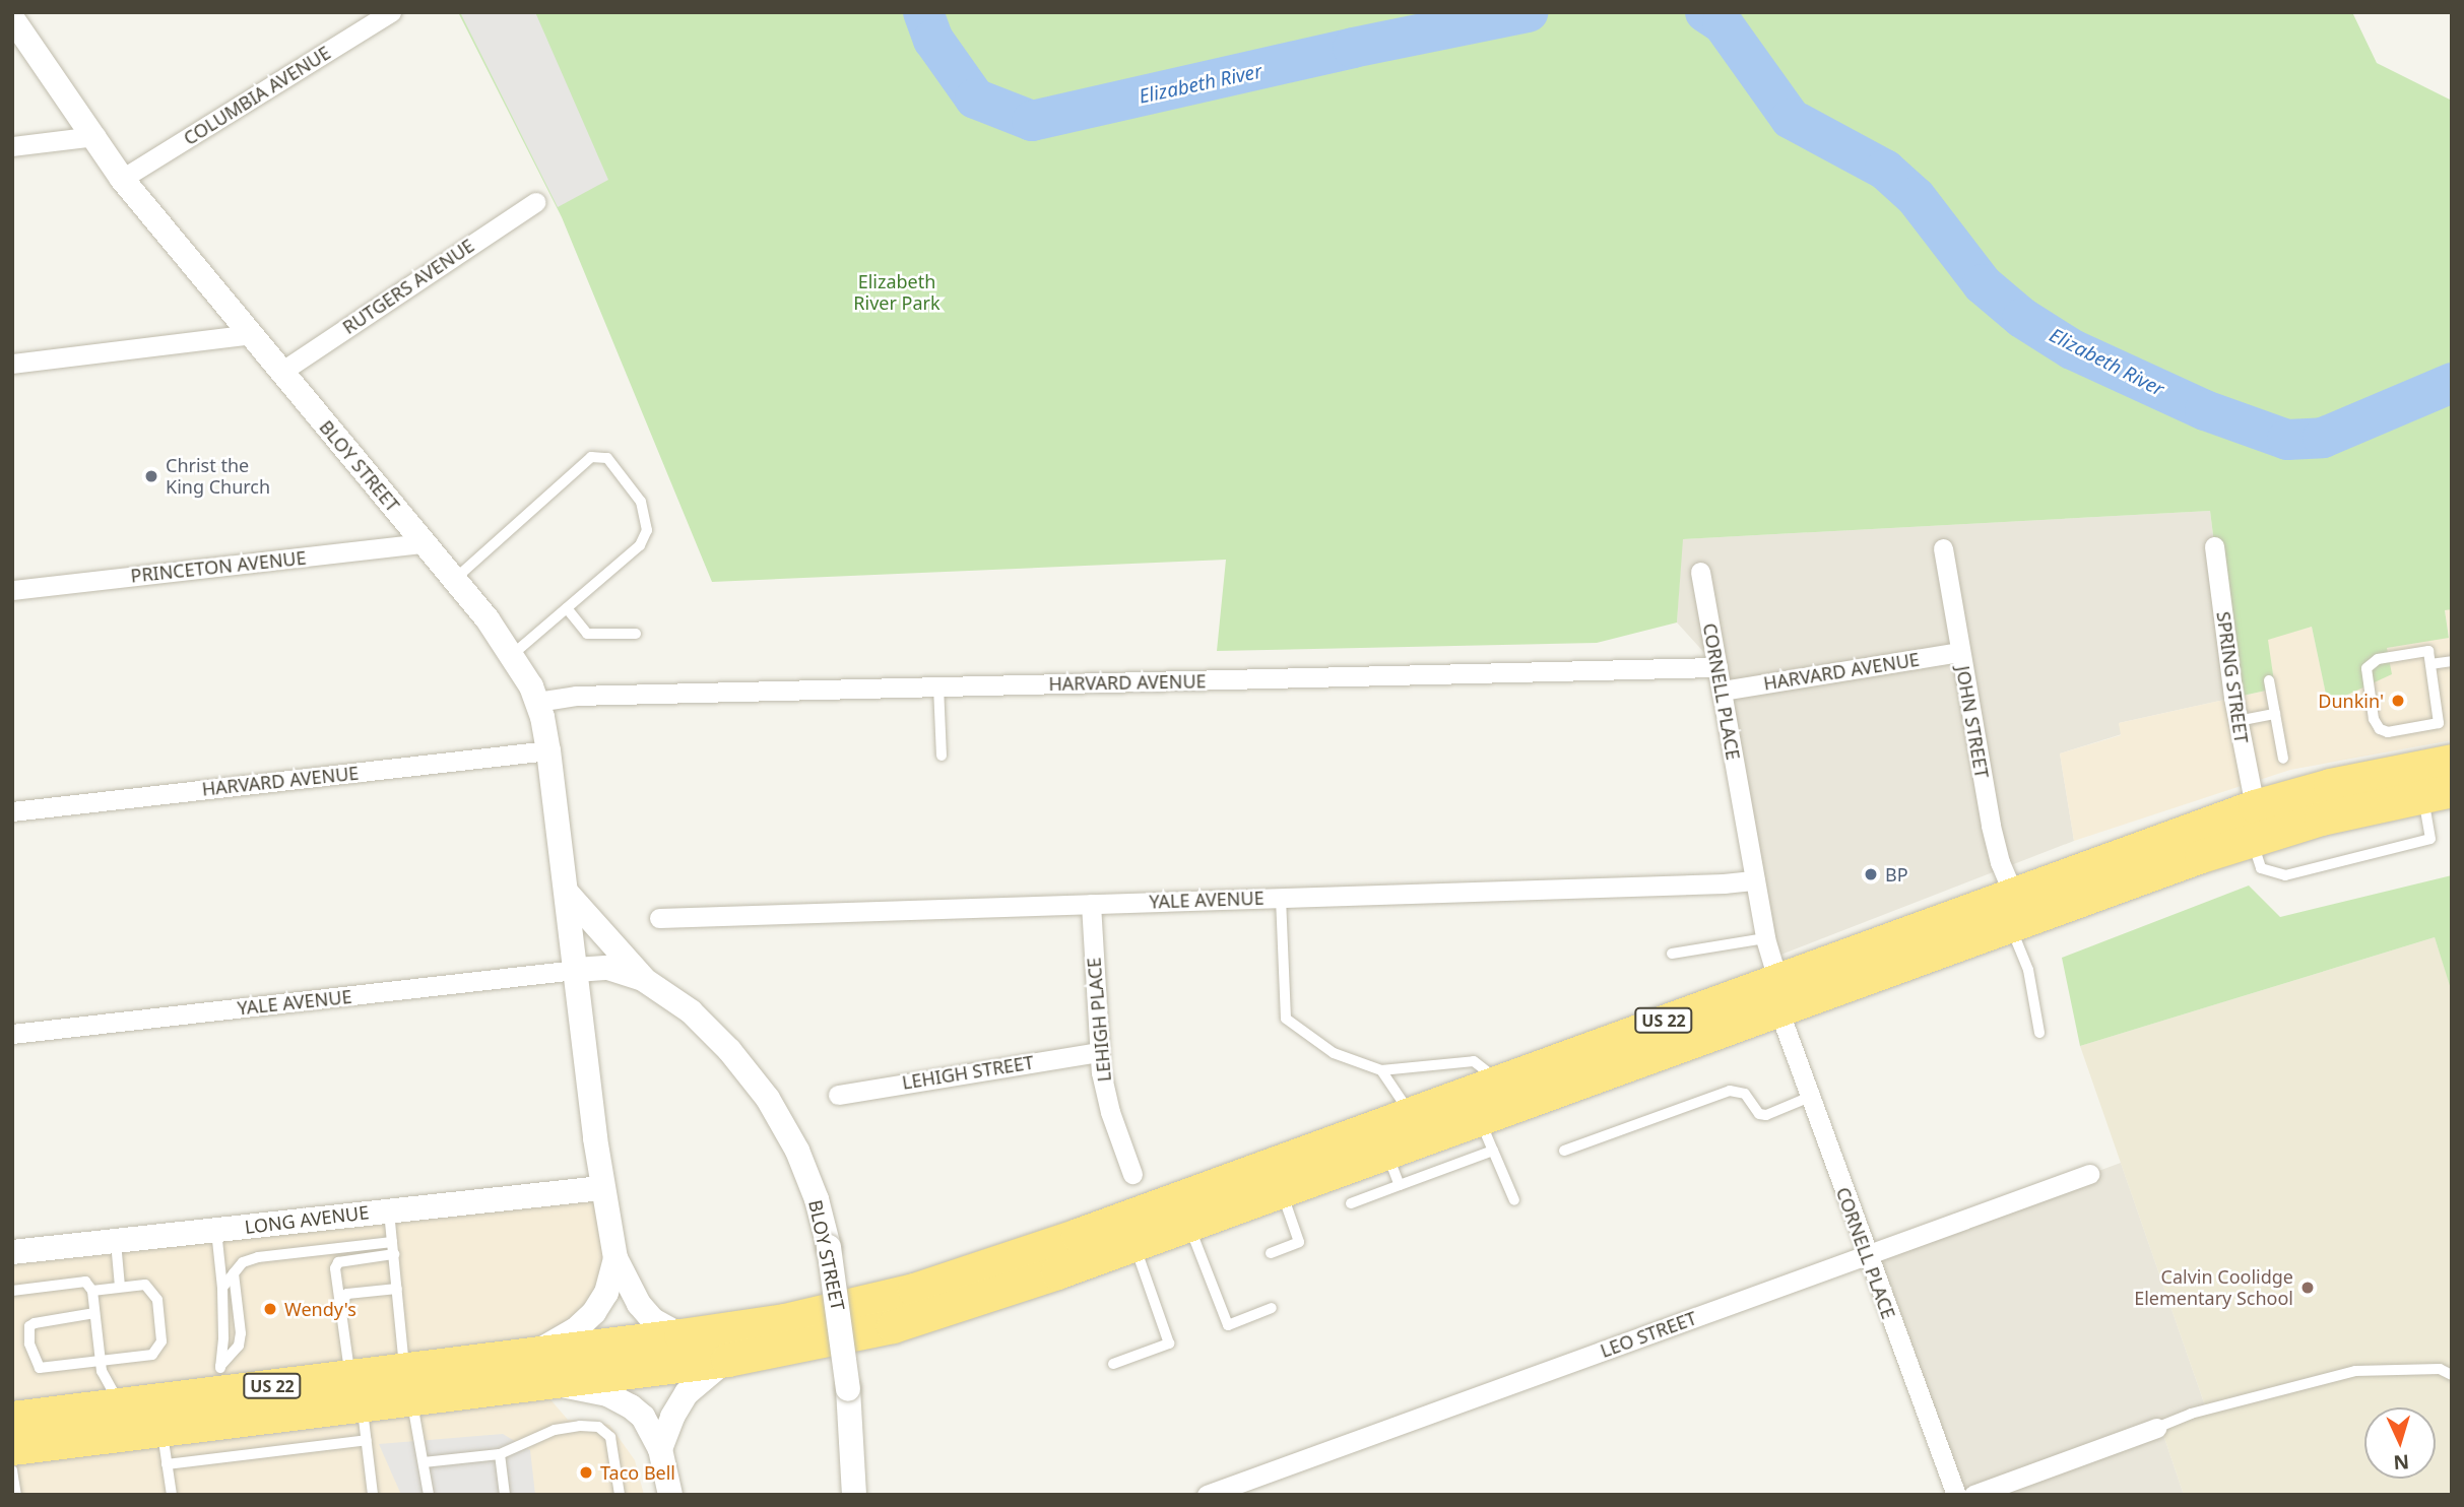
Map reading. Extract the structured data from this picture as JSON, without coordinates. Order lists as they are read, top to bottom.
{
  "streets": {
    "highway": ["US 22"],
    "street": [
      "COLUMBIA AVENUE",
      "RUTGERS AVENUE",
      "BLOY STREET",
      "PRINCETON AVENUE",
      "HARVARD AVENUE",
      "SPRING STREET",
      "CORNELL PLACE",
      "JOHN STREET",
      "YALE AVENUE",
      "LEHIGH PLACE",
      "LEHIGH STREET",
      "LONG AVENUE",
      "LEO STREET"
    ]
  },
  "crossings": [
    ["COLUMBIA AVENUE", "BLOY STREET"],
    ["RUTGERS AVENUE", "BLOY STREET"],
    ["BLOY STREET", "PRINCETON AVENUE"],
    ["BLOY STREET", "HARVARD AVENUE"],
    ["BLOY STREET", "YALE AVENUE"],
    ["BLOY STREET", "US 22"],
    ["BLOY STREET", "LONG AVENUE"],
    ["HARVARD AVENUE", "CORNELL PLACE"],
    ["HARVARD AVENUE", "JOHN STREET"],
    ["SPRING STREET", "US 22"],
    ["CORNELL PLACE", "YALE AVENUE"],
    ["CORNELL PLACE", "US 22"],
    ["CORNELL PLACE", "LEO STREET"],
    ["JOHN STREET", "US 22"],
    ["YALE AVENUE", "LEHIGH PLACE"],
    ["LEHIGH PLACE", "LEHIGH STREET"]
  ],
  "water": ["Elizabeth River"],
  "parks": ["Elizabeth River Park"],
  "places": [
    "Christ the King Church",
    "Dunkin'",
    "BP",
    "Calvin Coolidge Elementary School",
    "Wendy's",
    "Taco Bell"
  ],
  "north": "bottom"
}
